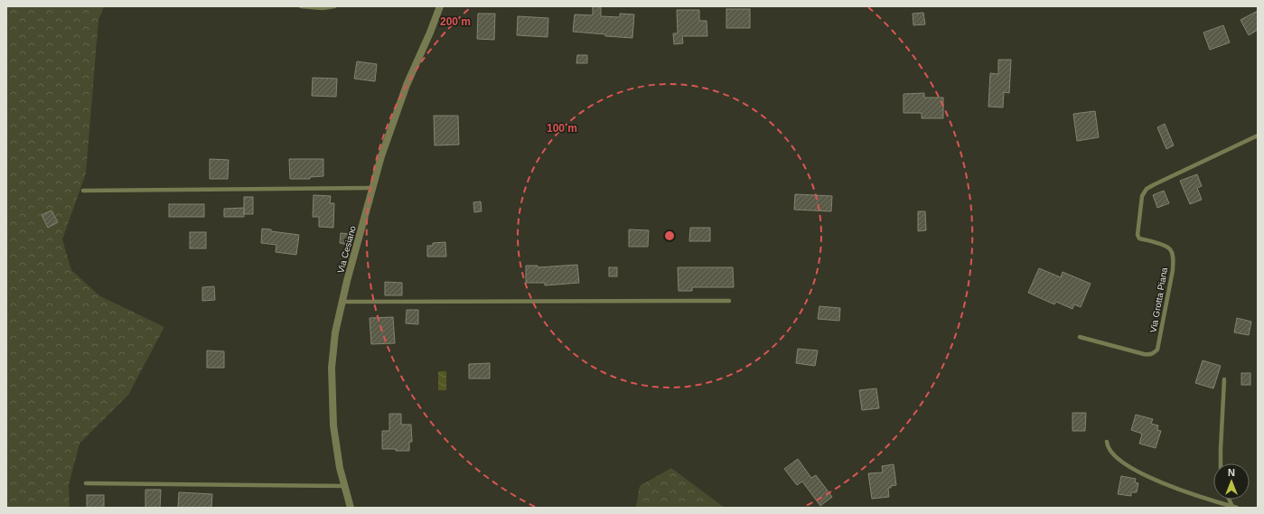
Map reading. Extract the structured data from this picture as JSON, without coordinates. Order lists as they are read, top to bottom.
{
  "streets": {
    "street": ["Via Cesiano"],
    "lane": ["Via Grotta Piana"]
  },
  "north": "top",
  "rings": ["200 m", "100 m"]
}
